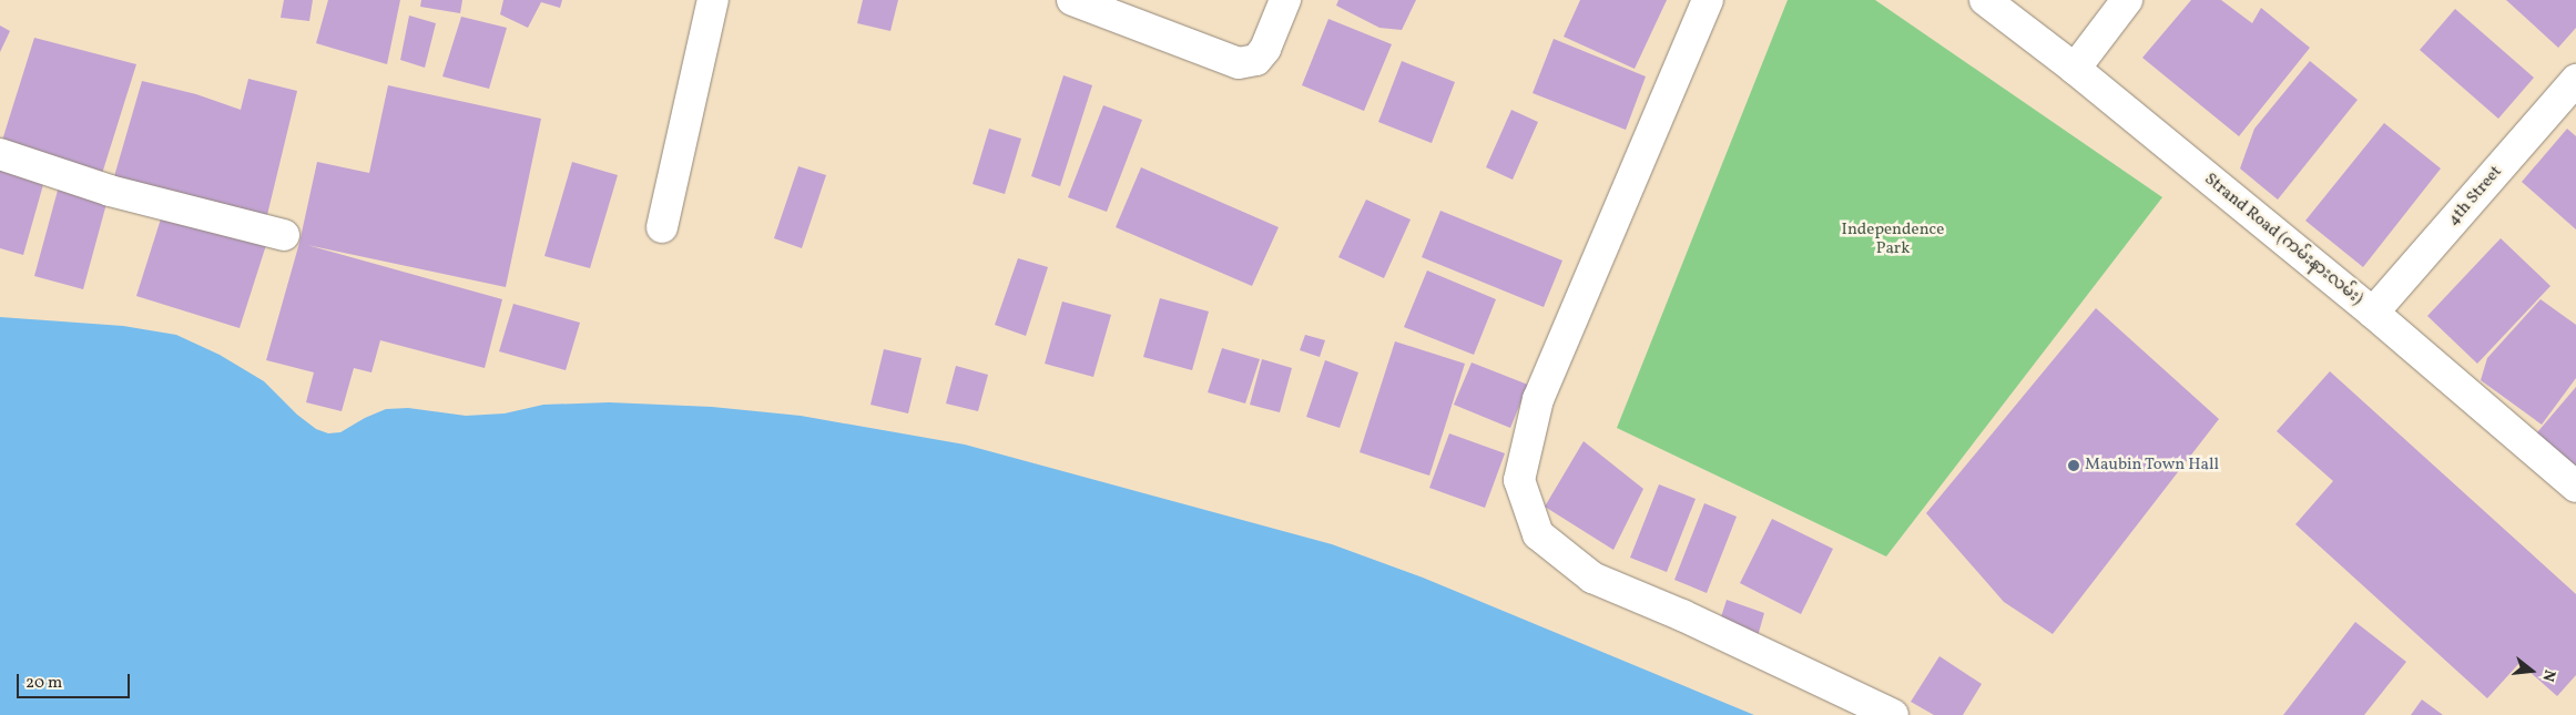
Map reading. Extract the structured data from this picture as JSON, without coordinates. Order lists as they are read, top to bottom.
{
  "streets": {
    "street": ["4th Street", "Strand Road (ကမ်းနားလမ်း)"]
  },
  "crossings": [
    ["4th Street", "Strand Road (ကမ်းနားလမ်း)"]
  ],
  "parks": ["Independence Park"],
  "places": ["Maubin Town Hall"],
  "scale_bar": "20 m",
  "north": "right"
}
